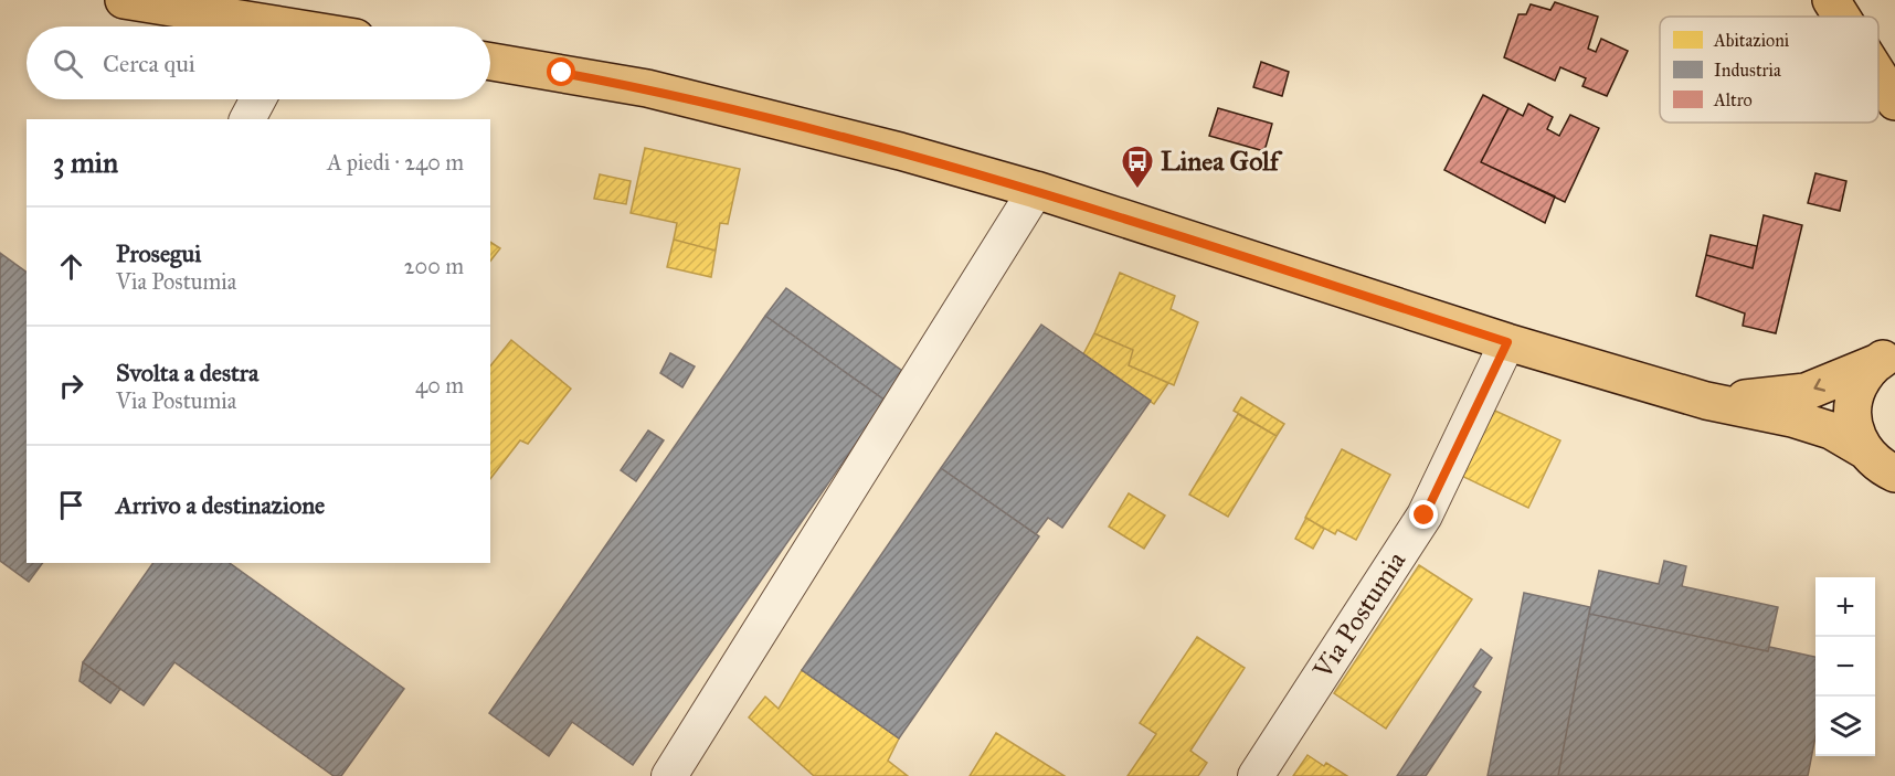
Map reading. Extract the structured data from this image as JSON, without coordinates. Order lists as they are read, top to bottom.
{
  "streets": {
    "street": ["Via Postumia"]
  },
  "places": {
    "bus stop": ["Linea Golf"]
  },
  "legend": ["Abitazioni", "Industria", "Altro"],
  "page": {
    "search": "Cerca qui",
    "heading": ["3 min", "A piedi · 240 m"],
    "list": [
      ["Prosegui", "Via Postumia", "200 m"],
      ["Svolta a destra", "Via Postumia", "40 m"],
      "Arrivo a destinazione"
    ],
    "map_buttons": ["+", "−"]
  }
}
